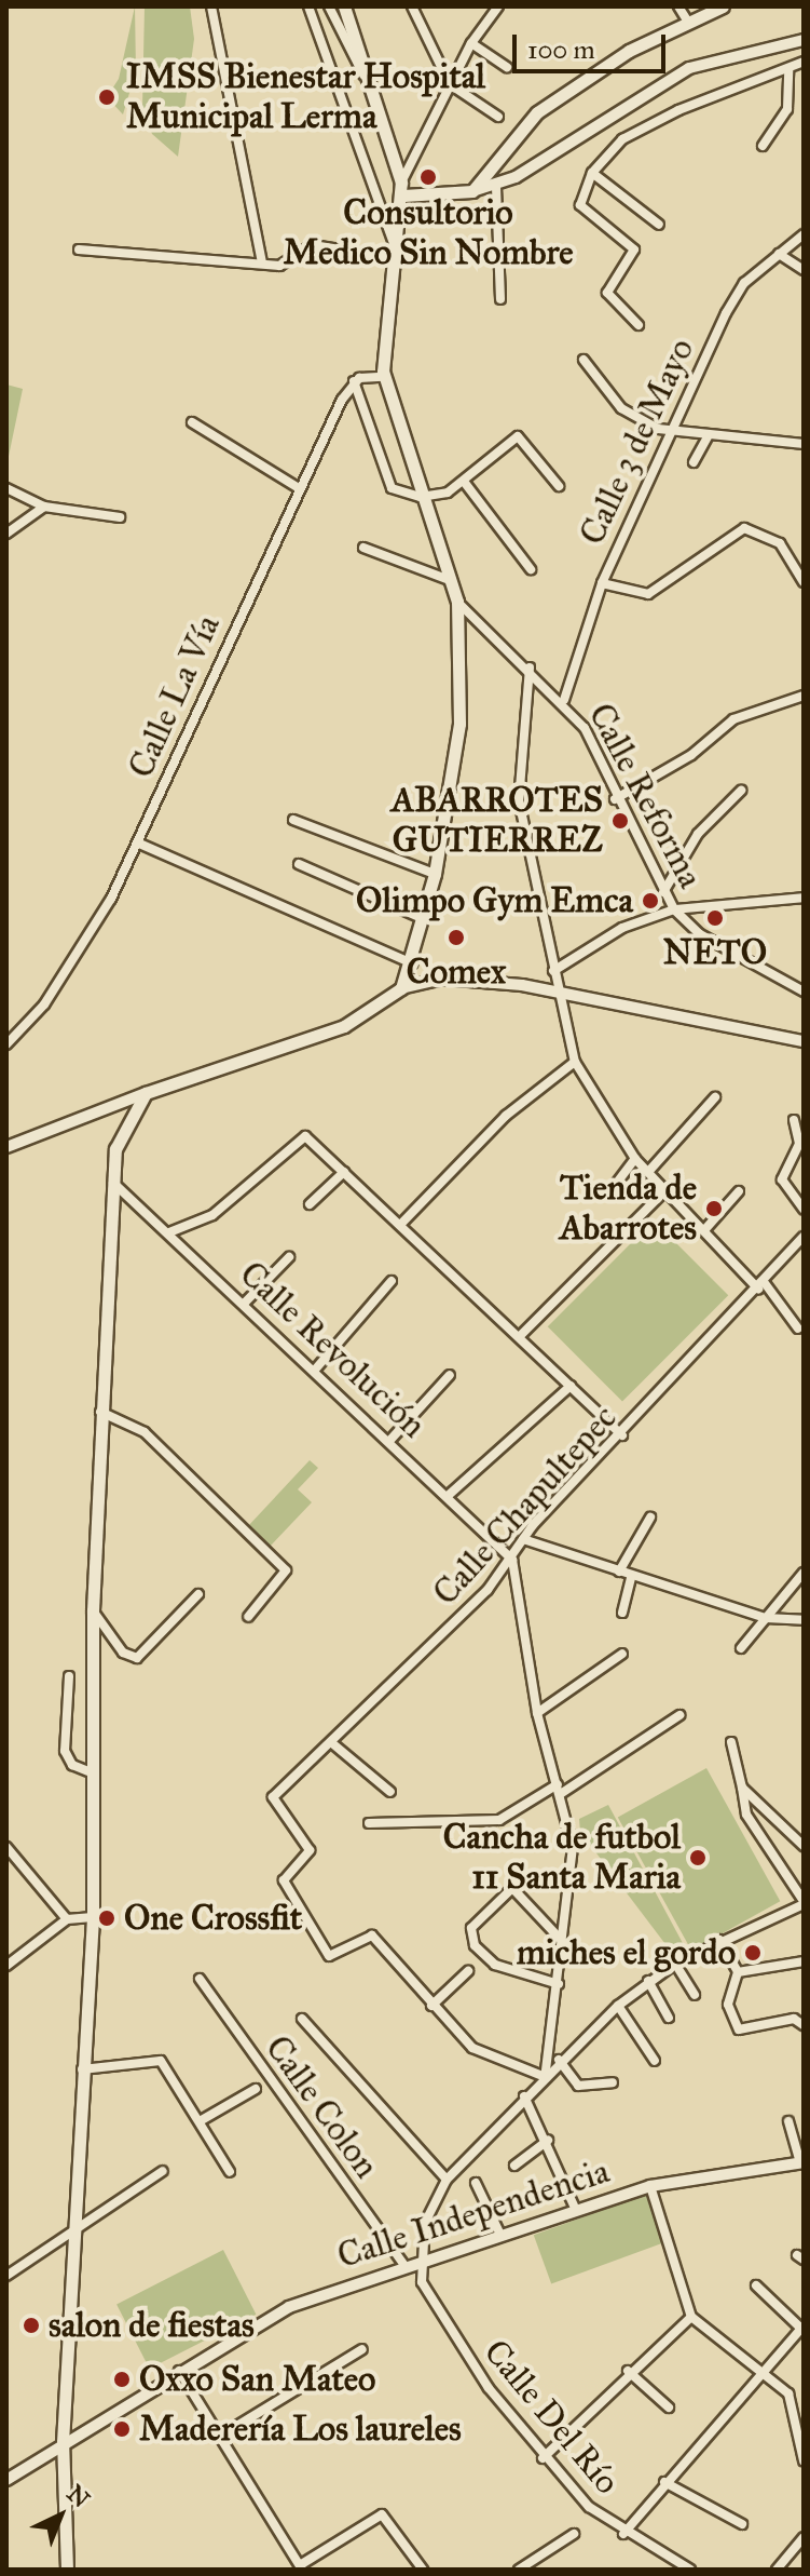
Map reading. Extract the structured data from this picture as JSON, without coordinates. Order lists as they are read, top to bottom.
{
  "streets": {
    "street": [
      "Calle 3 de Mayo",
      "Calle La Vía",
      "Calle Reforma",
      "Calle Revolución",
      "Calle Chapultepec",
      "Calle Colon",
      "Calle Independencia",
      "Calle Del Río"
    ]
  },
  "crossings": [
    ["Calle 3 de Mayo", "Calle Reforma"],
    ["Calle Revolución", "Calle Chapultepec"],
    ["Calle Colon", "Calle Independencia"],
    ["Calle Independencia", "Calle Del Río"]
  ],
  "places": [
    "IMSS Bienestar Hospital Municipal Lerma",
    "Consultorio Medico Sin Nombre",
    "ABARROTES GUTIERREZ",
    "Olimpo Gym Emca",
    "NETO",
    "Comex",
    "Tienda de Abarrotes",
    "Cancha de futbol 11 Santa Maria",
    "One Crossfit",
    "miches el gordo",
    "salon de fiestas",
    "Oxxo San Mateo",
    "Maderería Los laureles"
  ],
  "scale_bar": "100 m",
  "north": "top right"
}
